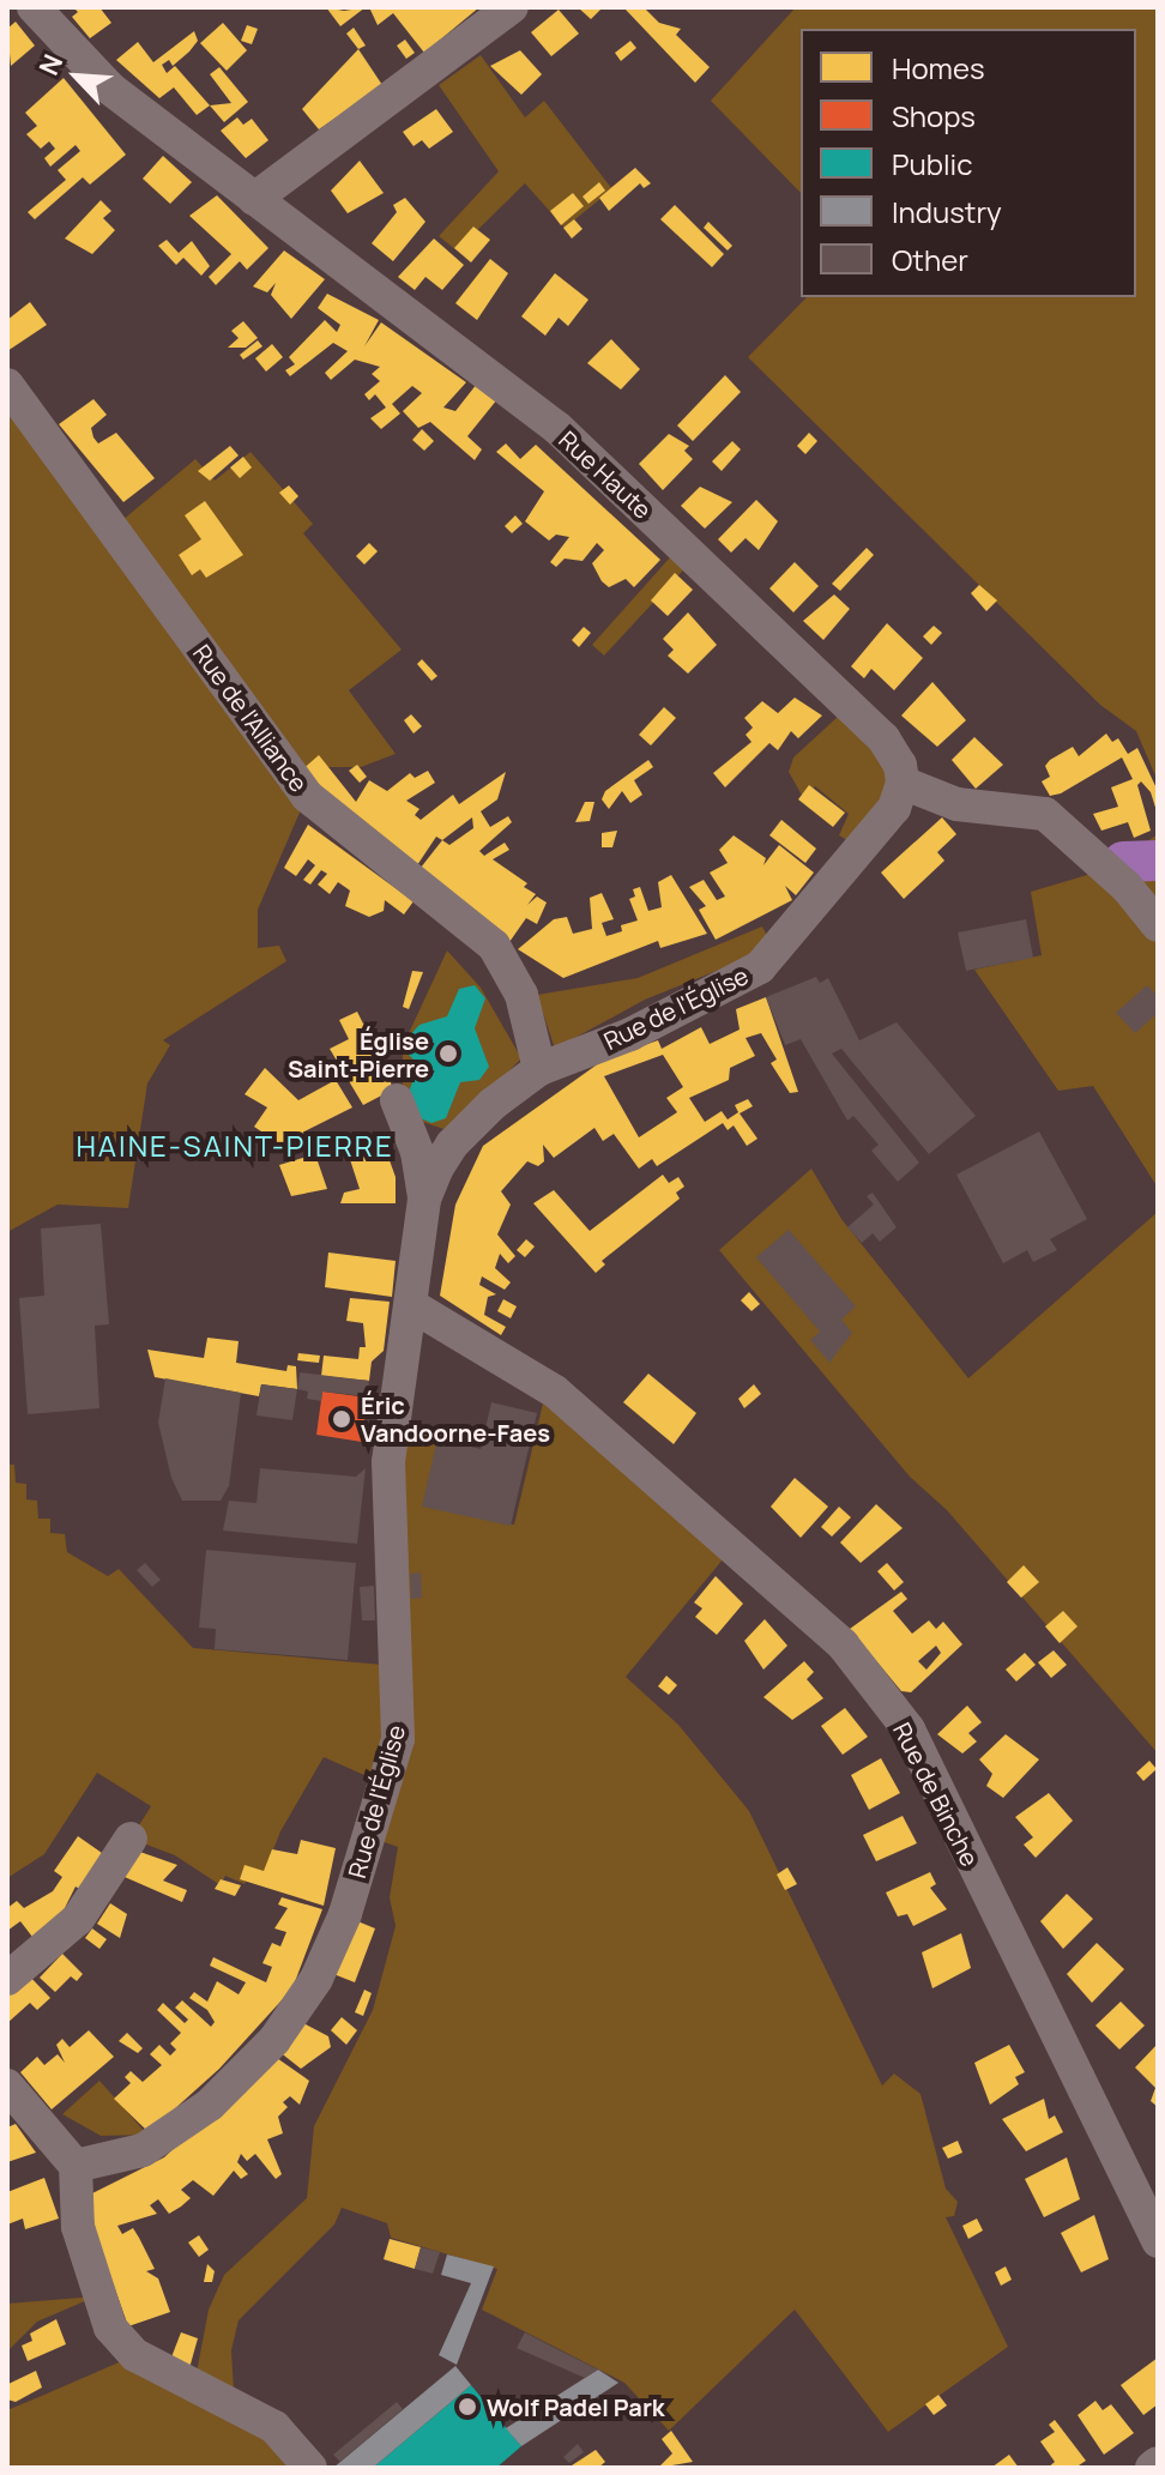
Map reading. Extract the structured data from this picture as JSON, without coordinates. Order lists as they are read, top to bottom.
{
  "streets": {
    "street": [
      "Rue Haute",
      "Rue de l'Alliance",
      "Rue de l'Église",
      "Rue de Binche"
    ]
  },
  "crossings": [
    ["Rue Haute", "Rue de l'Église"],
    ["Rue de l'Alliance", "Rue de l'Église"],
    ["Rue de l'Église", "Rue de Binche"]
  ],
  "districts": ["HAINE-SAINT-PIERRE"],
  "places": ["Église Saint-Pierre", "Éric Vandoorne-Faes", "Wolf Padel Park"],
  "legend": [
    "Homes",
    "Shops",
    "Public",
    "Industry",
    "Other"
  ],
  "north": "top left"
}
